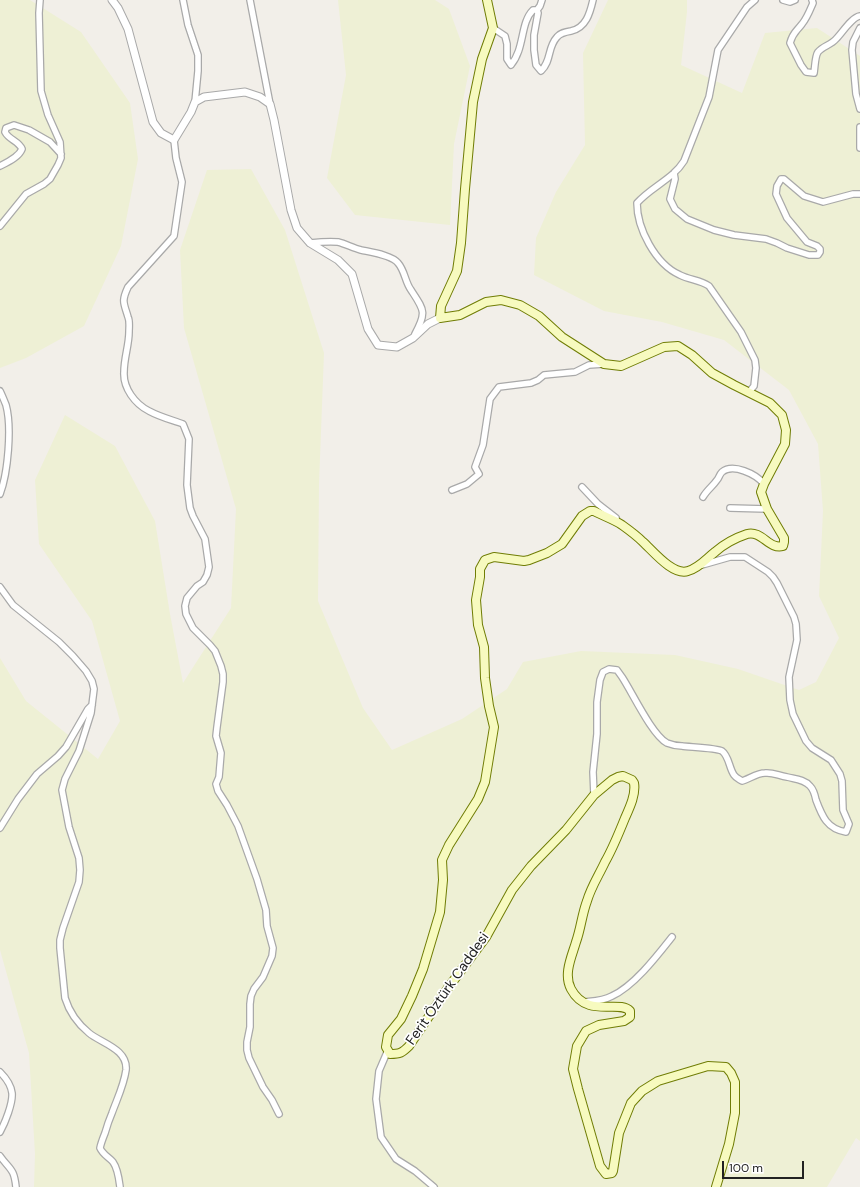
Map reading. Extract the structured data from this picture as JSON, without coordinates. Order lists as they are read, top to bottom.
{
  "streets": {
    "main road": ["Ferit Öztürk Caddesi"]
  },
  "scale_bar": "100 m"
}
